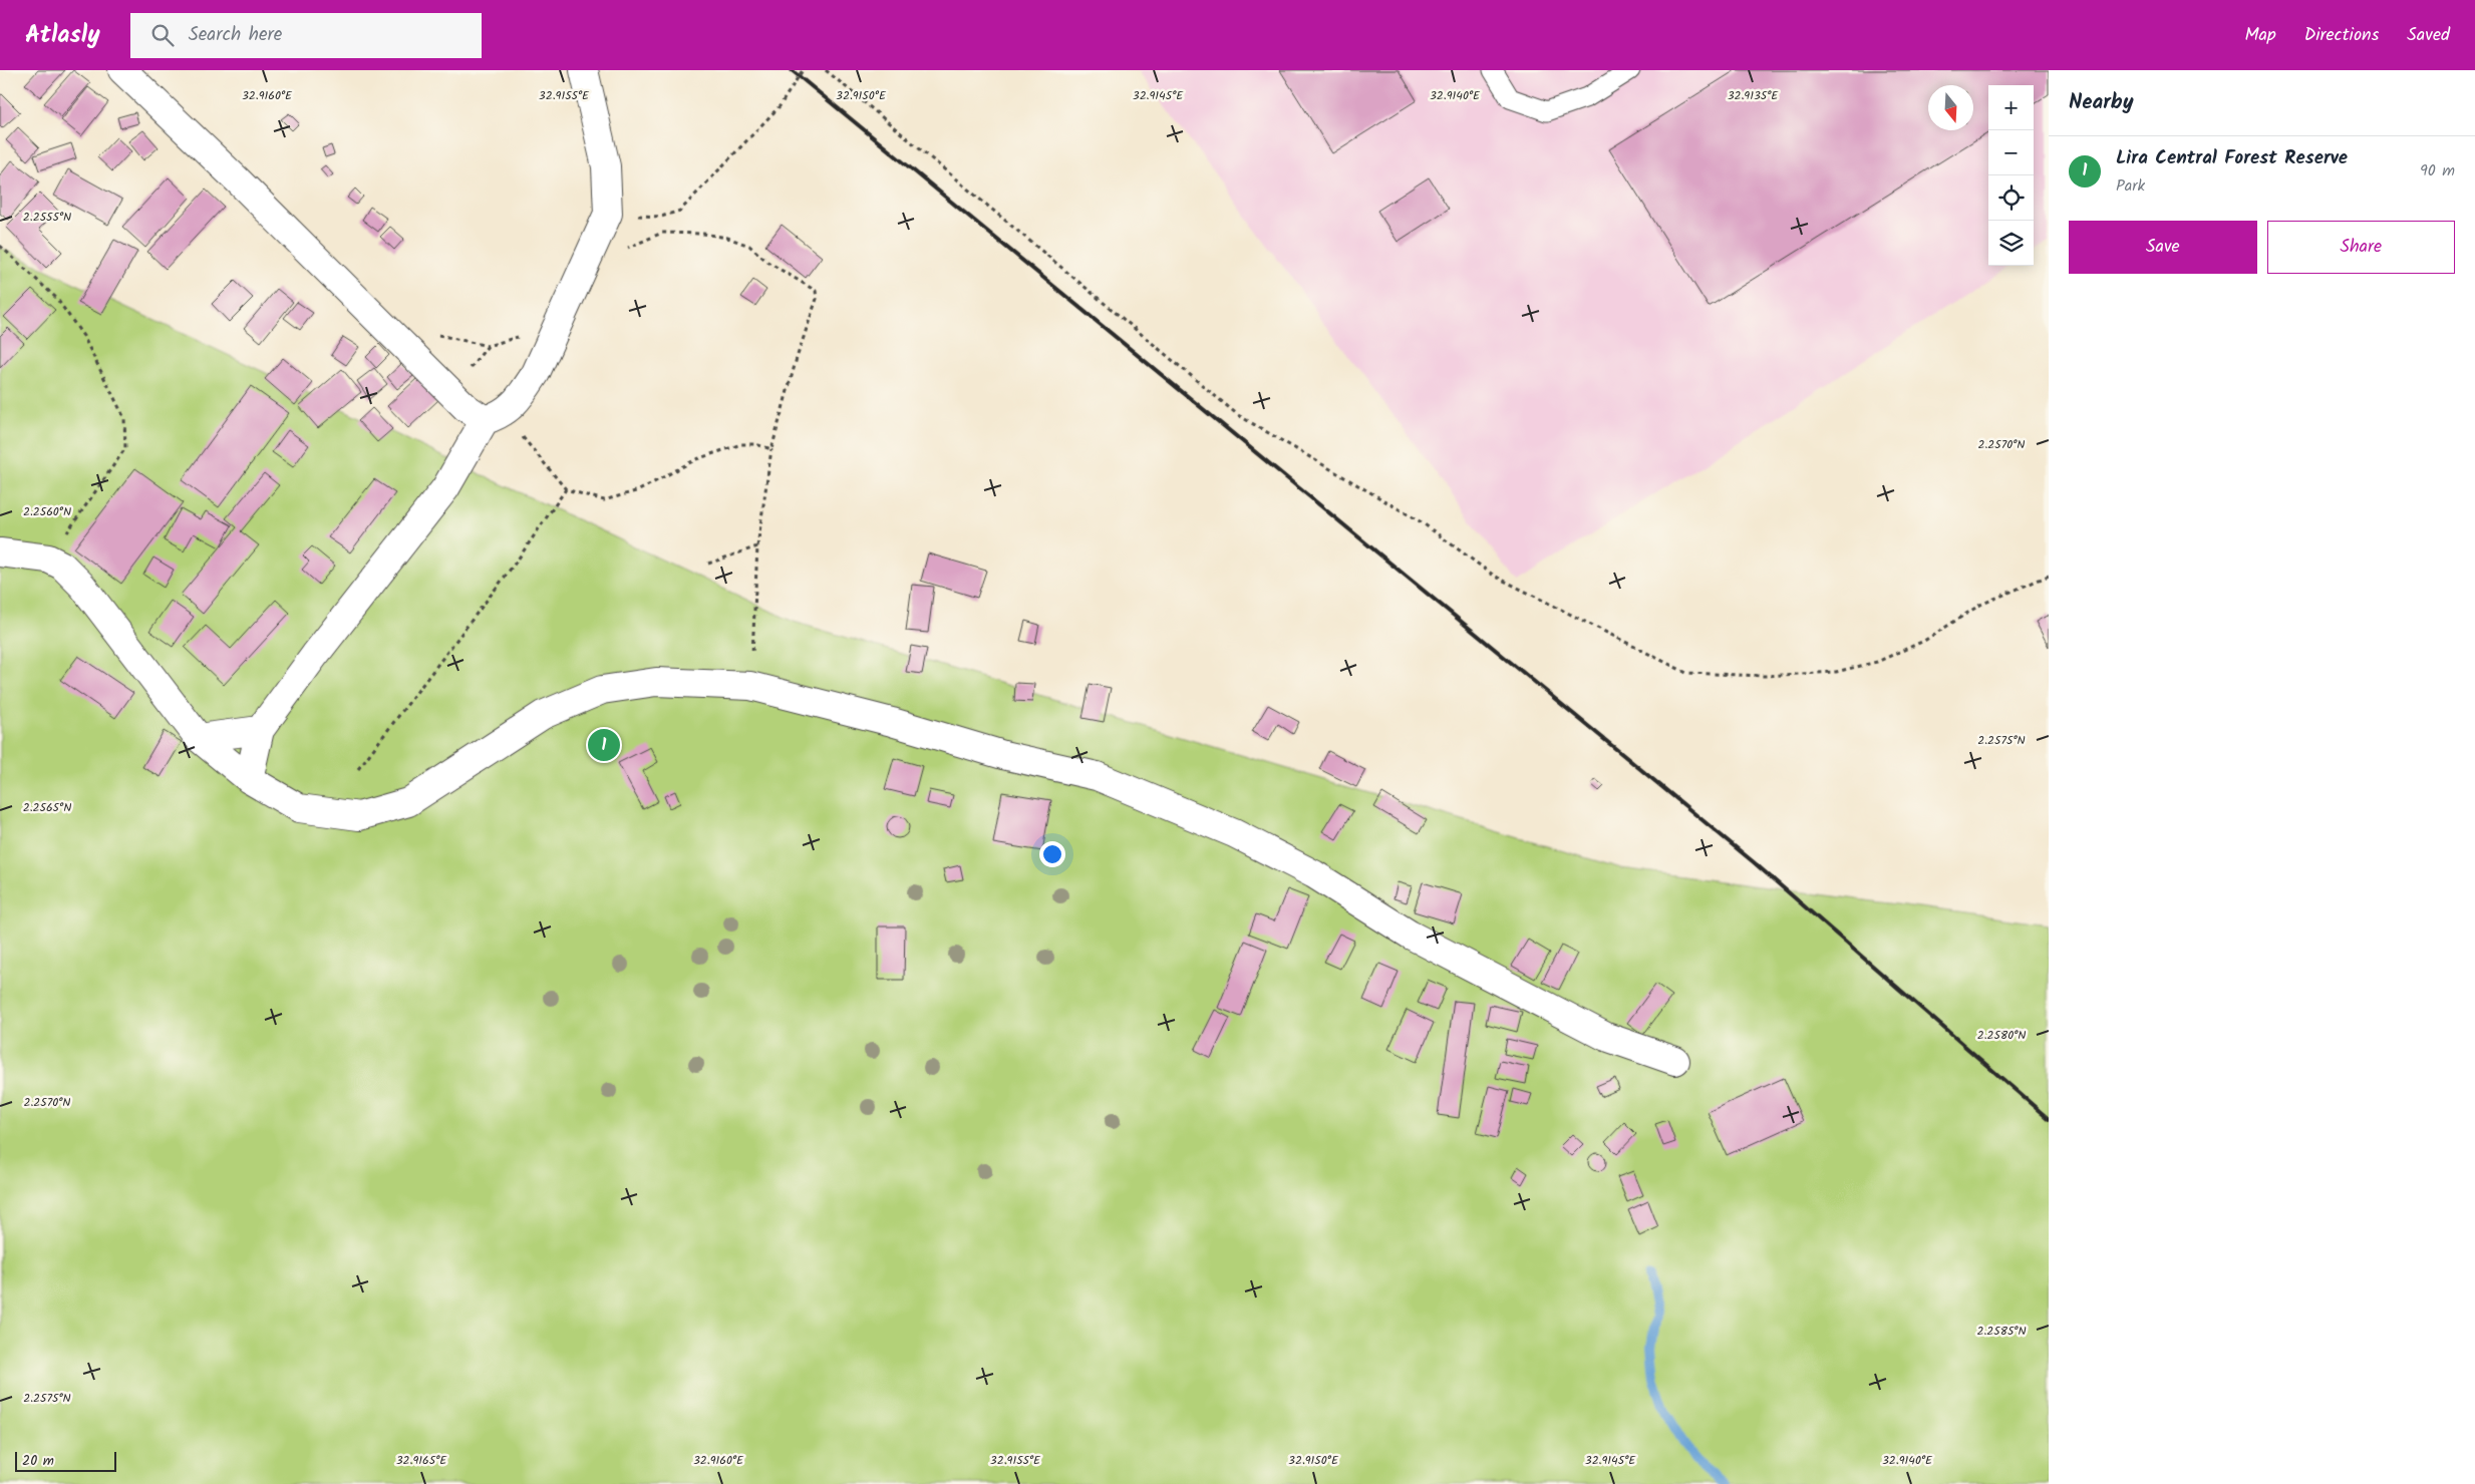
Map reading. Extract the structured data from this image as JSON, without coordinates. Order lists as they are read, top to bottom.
{
  "scale_bar": "20 m",
  "north": "bottom",
  "page": {
    "header": "Atlasly",
    "search": "Search here",
    "nav": ["Map", "Directions", "Saved"],
    "heading": "Nearby",
    "map_buttons": ["+", "−"],
    "list": [
      {
        "mark": "1",
        "name": "Lira Central Forest Reserve",
        "note": "Park",
        "value": "90 m"
      }
    ],
    "buttons": ["Save", "Share"],
    "pins": "1",
    "scale": "20 m"
  },
  "coordinates": [
    "32.9160°E",
    "32.9155°E",
    "32.9150°E",
    "32.9145°E",
    "32.9140°E",
    "32.9135°E",
    "2.2555°N",
    "2.2570°N",
    "2.2560°N",
    "2.2575°N",
    "2.2565°N",
    "2.2580°N",
    "2.2585°N",
    "32.9165°E"
  ]
}
